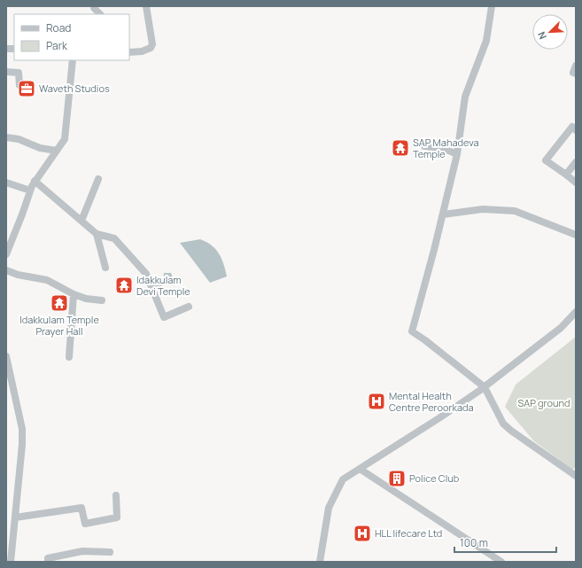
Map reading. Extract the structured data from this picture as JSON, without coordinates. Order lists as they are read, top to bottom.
{
  "parks": ["SAP ground"],
  "places": {
    "office": ["Waveth Studios"],
    "temple": ["SAP Mahadeva Temple", "Idakkulam Devi Temple", "Idakkulam Temple Prayer Hall"],
    "hospital": ["Mental Health Centre Peroorkada", "HLL lifecare Ltd"],
    "building": ["Police Club"]
  },
  "legend": ["Road", "Park"],
  "scale_bar": "100 m",
  "north": "bottom left"
}
